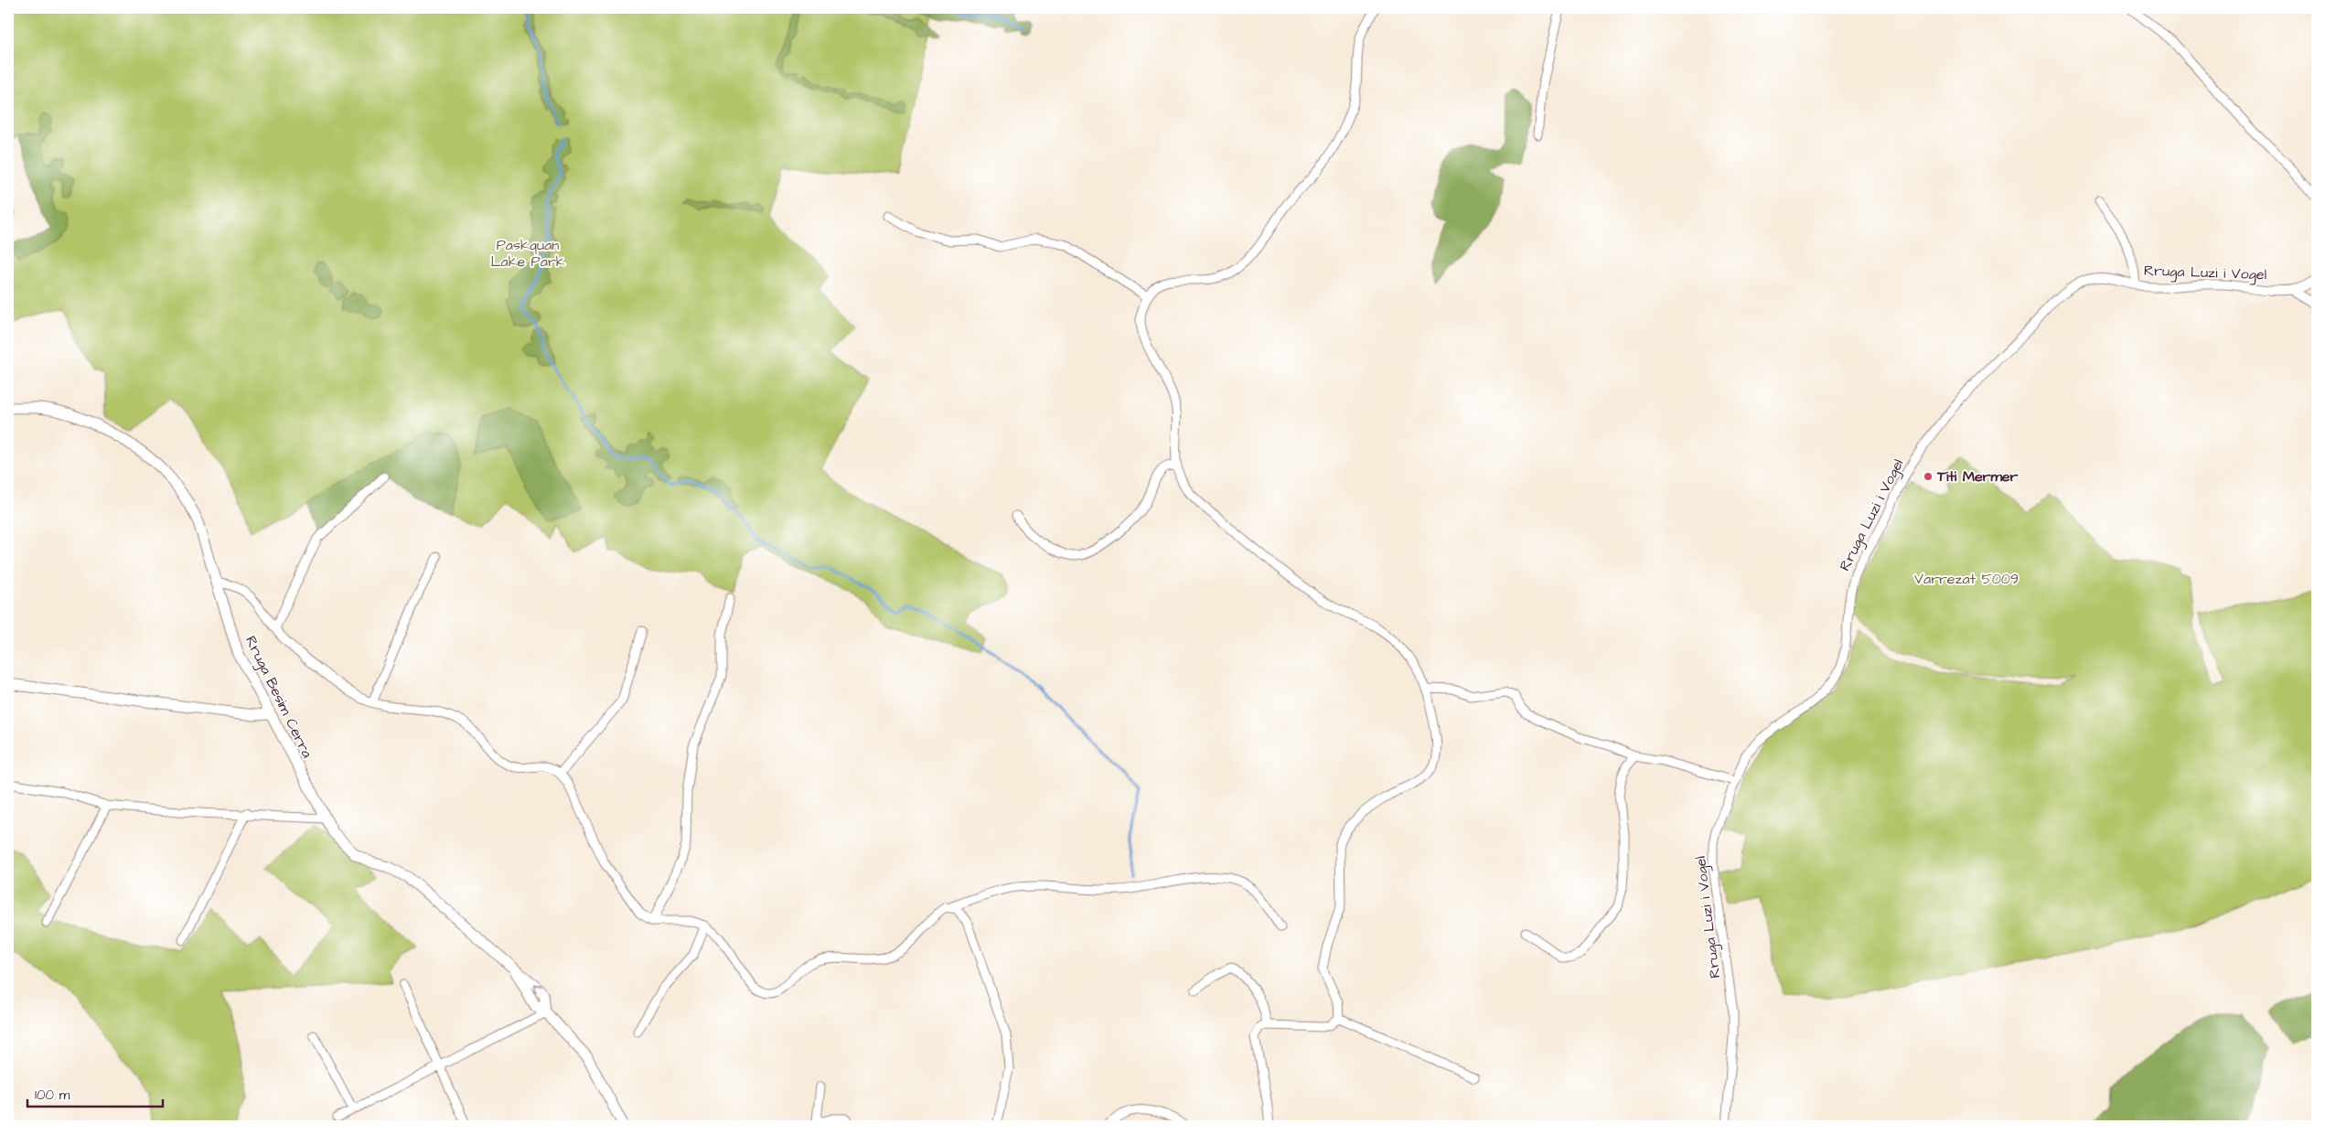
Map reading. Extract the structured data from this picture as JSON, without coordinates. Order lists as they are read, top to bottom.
{
  "streets": {
    "street": ["Rruga Luzi i Vogel", "Rruga Besim Cerra"]
  },
  "parks": ["Paskquan Lake Park", "Varrezat 5009"],
  "places": ["Titi Mermer"],
  "scale_bar": "100 m"
}
